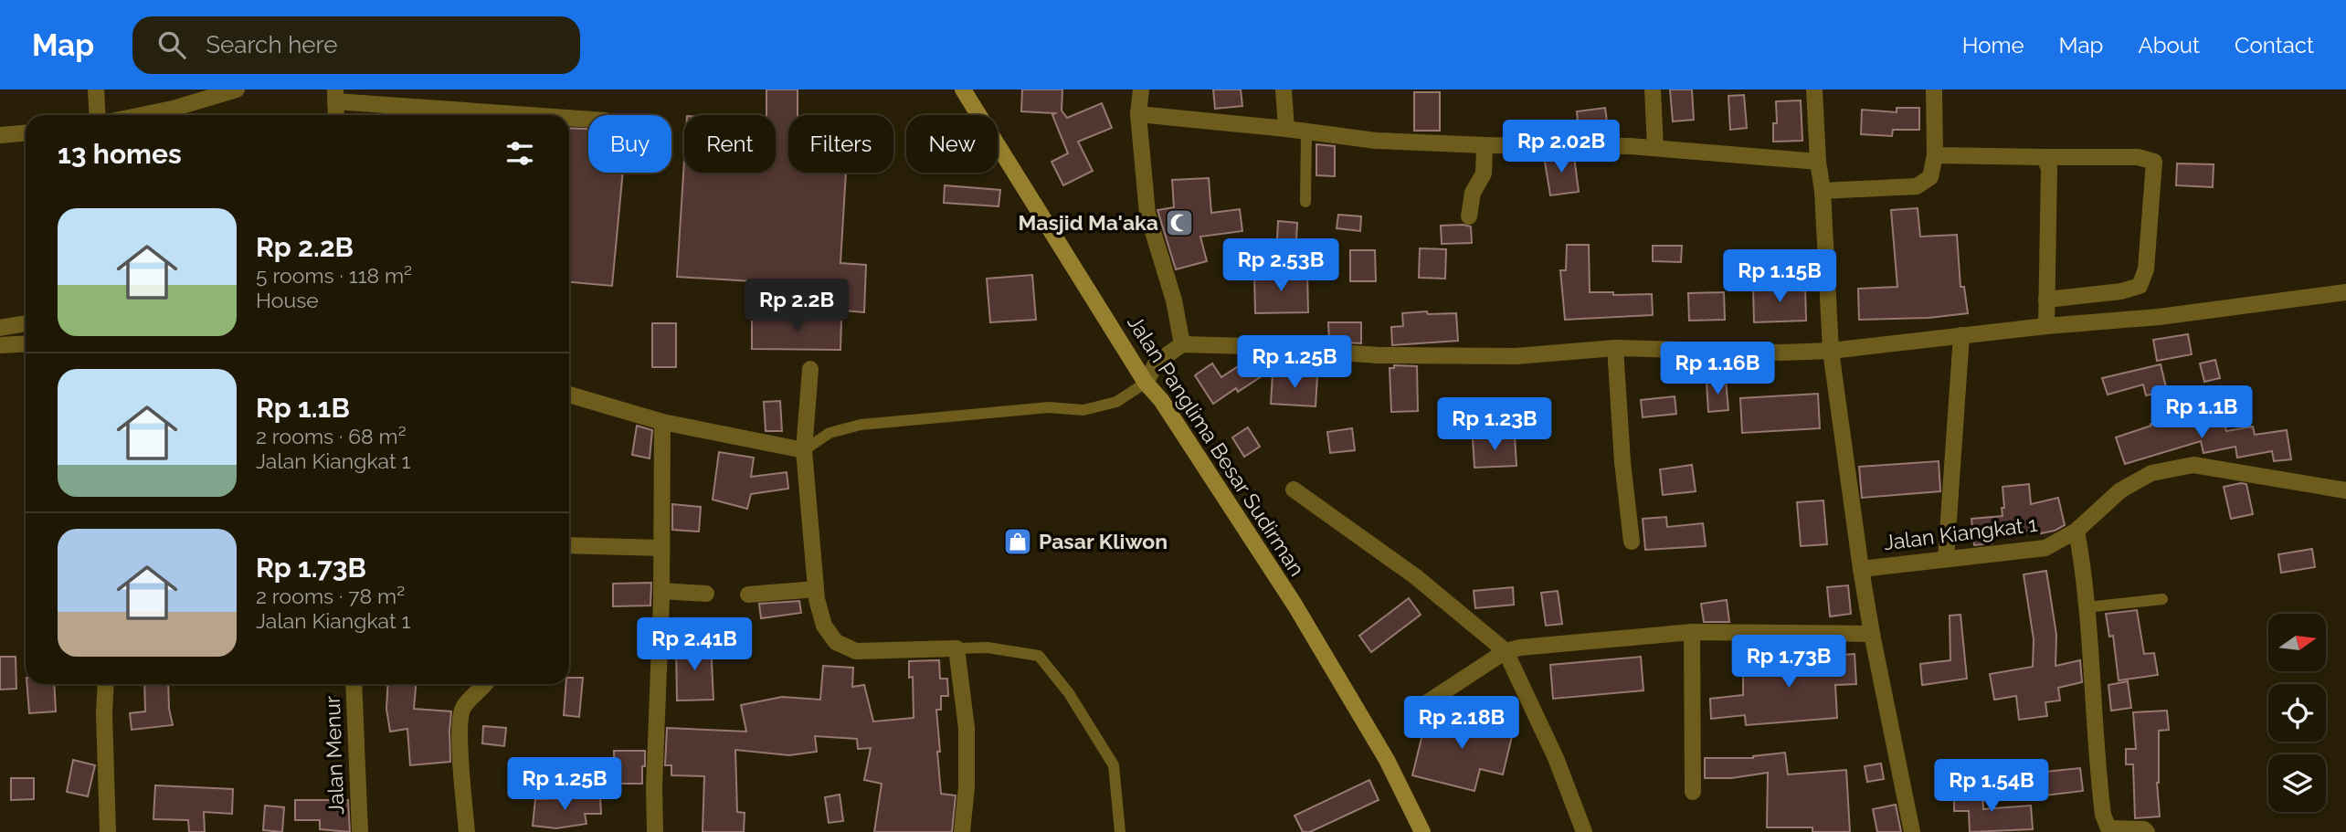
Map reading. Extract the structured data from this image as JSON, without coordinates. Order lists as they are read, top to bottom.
{
  "streets": {
    "main road": ["Jalan Panglima Besar Sudirman"],
    "street": ["Jalan Kiangkat 1", "Jalan Menur"]
  },
  "places": {
    "mosque": ["Masjid Ma'aka"],
    "shop": ["Pasar Kliwon"]
  },
  "north": "right",
  "page": {
    "header": "Map",
    "search": "Search here",
    "nav": [
      "Home",
      "Map",
      "About",
      "Contact"
    ],
    "chip": [
      "Buy",
      "Rent",
      "Filters",
      "New"
    ],
    "heading": "13 homes",
    "price": [
      "Rp 2.02B",
      "Rp 2.53B",
      "Rp 1.15B",
      "Rp 2.2B",
      "Rp 1.25B",
      "Rp 1.16B",
      "Rp 1.1B",
      "Rp 1.23B",
      "Rp 2.41B",
      "Rp 1.73B",
      "Rp 2.18B",
      "Rp 1.25B",
      "Rp 1.54B"
    ],
    "list": [
      {
        "name": "Rp 2.2B",
        "note": "5 rooms · 118 m² · House"
      },
      {
        "name": "Rp 1.1B",
        "note": "2 rooms · 68 m² · Jalan Kiangkat 1"
      },
      {
        "name": "Rp 1.73B",
        "note": "2 rooms · 78 m² · Jalan Kiangkat 1"
      }
    ]
  }
}
